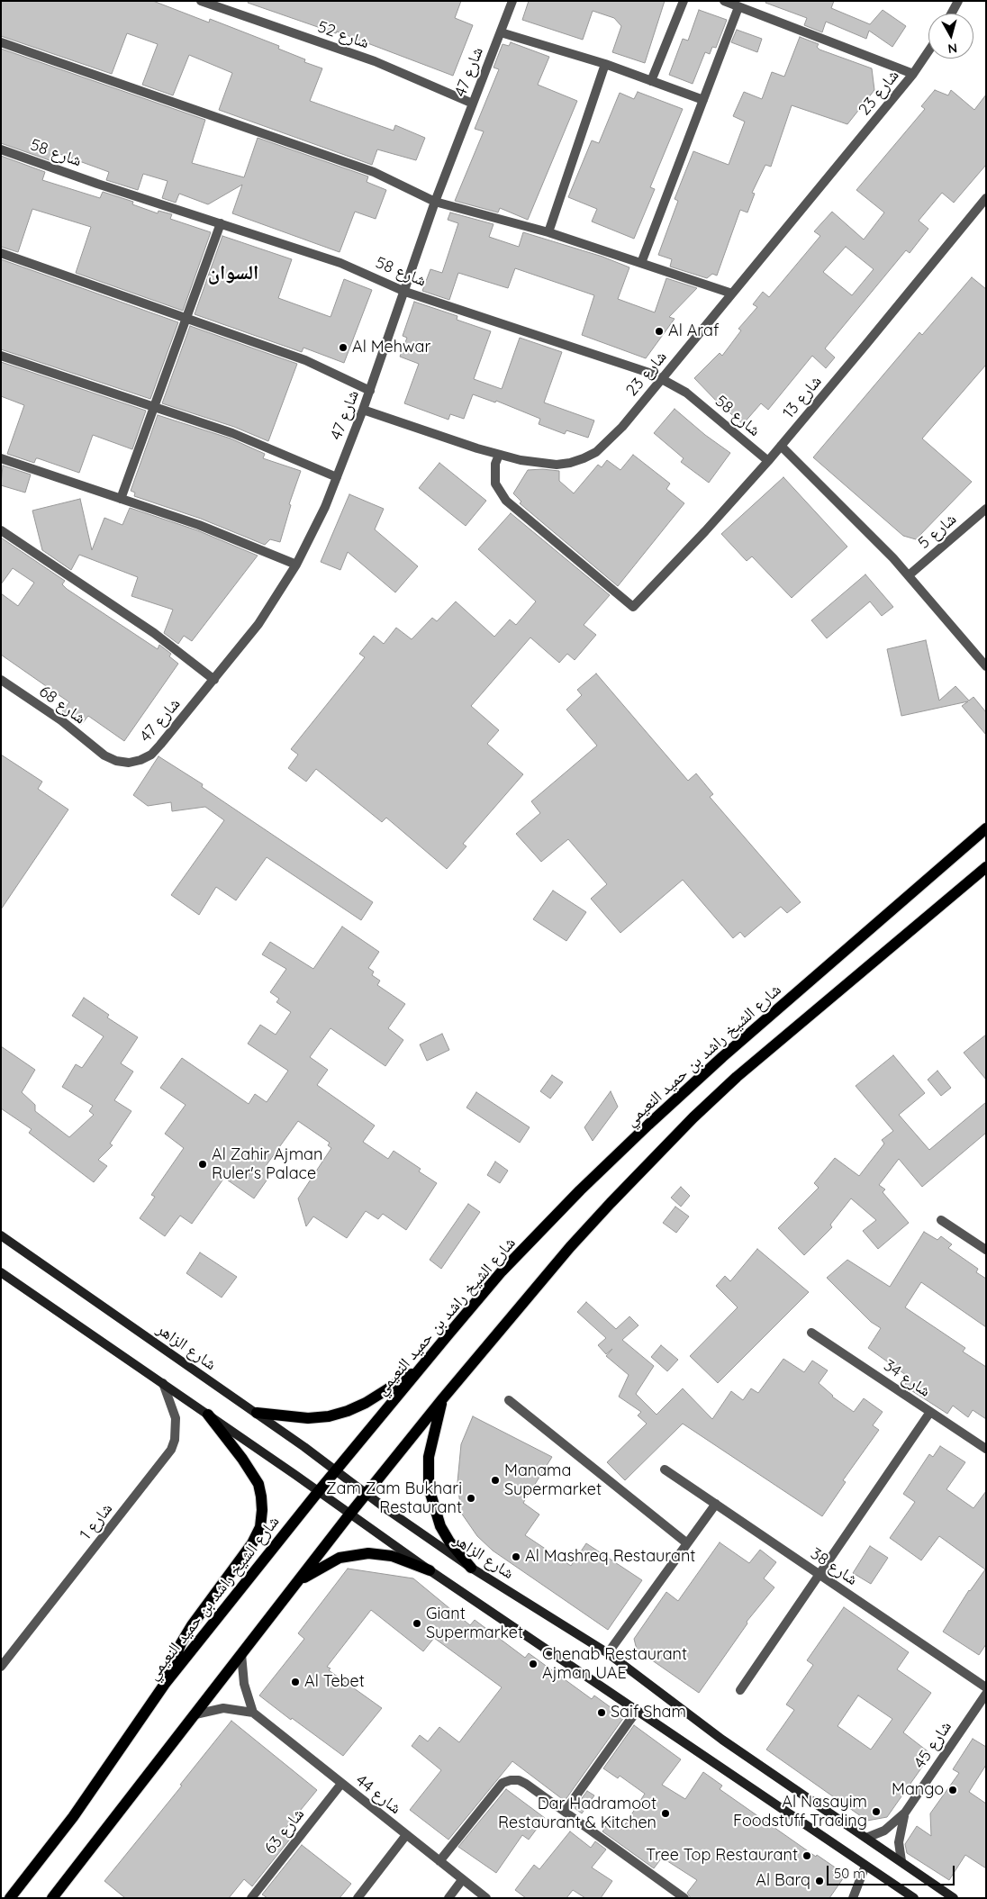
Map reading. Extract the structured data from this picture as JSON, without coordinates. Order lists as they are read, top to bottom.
{
  "streets": {
    "main road": ["شارع الشيخ راشد بن حميد النعيمي", "شارع الزاهر"],
    "street": [
      "شارع 52",
      "شارع 47",
      "شارع 23",
      "شارع 58",
      "شارع 13",
      "شارع 5",
      "شارع 68",
      "شارع 34",
      "شارع 1",
      "شارع 38",
      "شارع 45",
      "شارع 44",
      "شارع 63"
    ]
  },
  "crossings": [
    ["شارع 52", "شارع 47"],
    ["شارع 47", "شارع 23"],
    ["شارع 47", "شارع 58"],
    ["شارع 47", "شارع 68"],
    ["شارع 23", "شارع 58"],
    ["شارع 23", "شارع 13"],
    ["شارع 58", "شارع 13"],
    ["شارع الشيخ راشد بن حميد النعيمي", "شارع الزاهر"],
    ["شارع الزاهر", "شارع 45"],
    ["شارع 44", "شارع 63"]
  ],
  "districts": ["السوان"],
  "places": [
    "Al Araf",
    "Al Mehwar",
    "Al Zahir Ajman Ruler's Palace",
    "Manama Supermarket",
    "Zam Zam Bukhari Restaurant",
    "Al Mashreq Restaurant",
    "Giant Supermarket",
    "Chenab Restaurant Ajman UAE",
    "Al Tebet",
    "Saif Sham",
    "Mango",
    "Al Nasayim Foodstuff Trading",
    "Dar Hadramoot Restaurant & Kitchen",
    "Tree Top Restaurant",
    "Al Barq"
  ],
  "scale_bar": "50 m",
  "north": "bottom"
}
